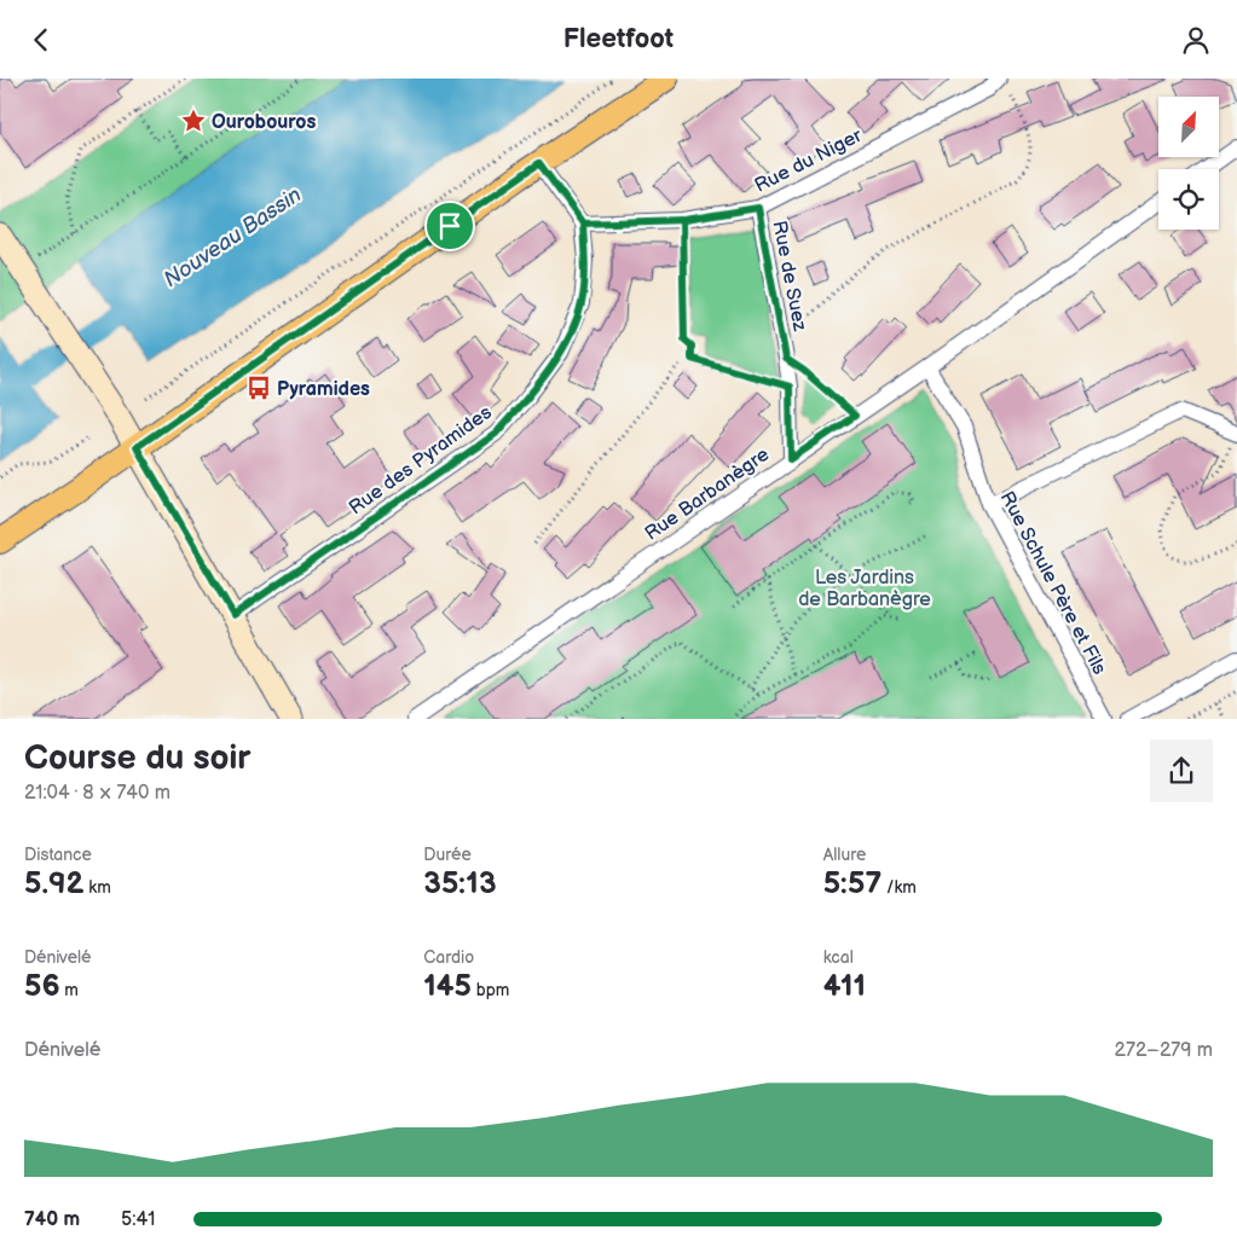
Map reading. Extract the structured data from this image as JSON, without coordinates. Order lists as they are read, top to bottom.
{
  "streets": {
    "street": [
      "Rue du Niger",
      "Rue de Suez",
      "Rue des Pyramides",
      "Rue Barbanègre",
      "Rue Schule Père et Fils"
    ]
  },
  "crossings": [
    ["Rue du Niger", "Rue de Suez"],
    ["Rue du Niger", "Rue des Pyramides"],
    ["Rue de Suez", "Rue Barbanègre"],
    ["Rue Barbanègre", "Rue Schule Père et Fils"]
  ],
  "water": ["Nouveau Bassin"],
  "parks": ["Les Jardins de Barbanègre"],
  "places": {
    "place": ["Ourobouros"],
    "bus stop": ["Pyramides"]
  },
  "north": "top right",
  "page": {
    "header": "Fleetfoot",
    "heading": ["Course du soir", "21:04 · 8 × 740 m"],
    "stats": [
      ["Distance", "5.92 km"],
      ["Durée", "35:13"],
      ["Allure", "5:57 /km"],
      ["Dénivelé", "56 m"],
      ["Cardio", "145 bpm"],
      ["kcal", "411"]
    ],
    "chart": ["Dénivelé", "272–279 m"],
    "list": [
      {
        "name": "740 m",
        "note": "5:41"
      }
    ]
  }
}
